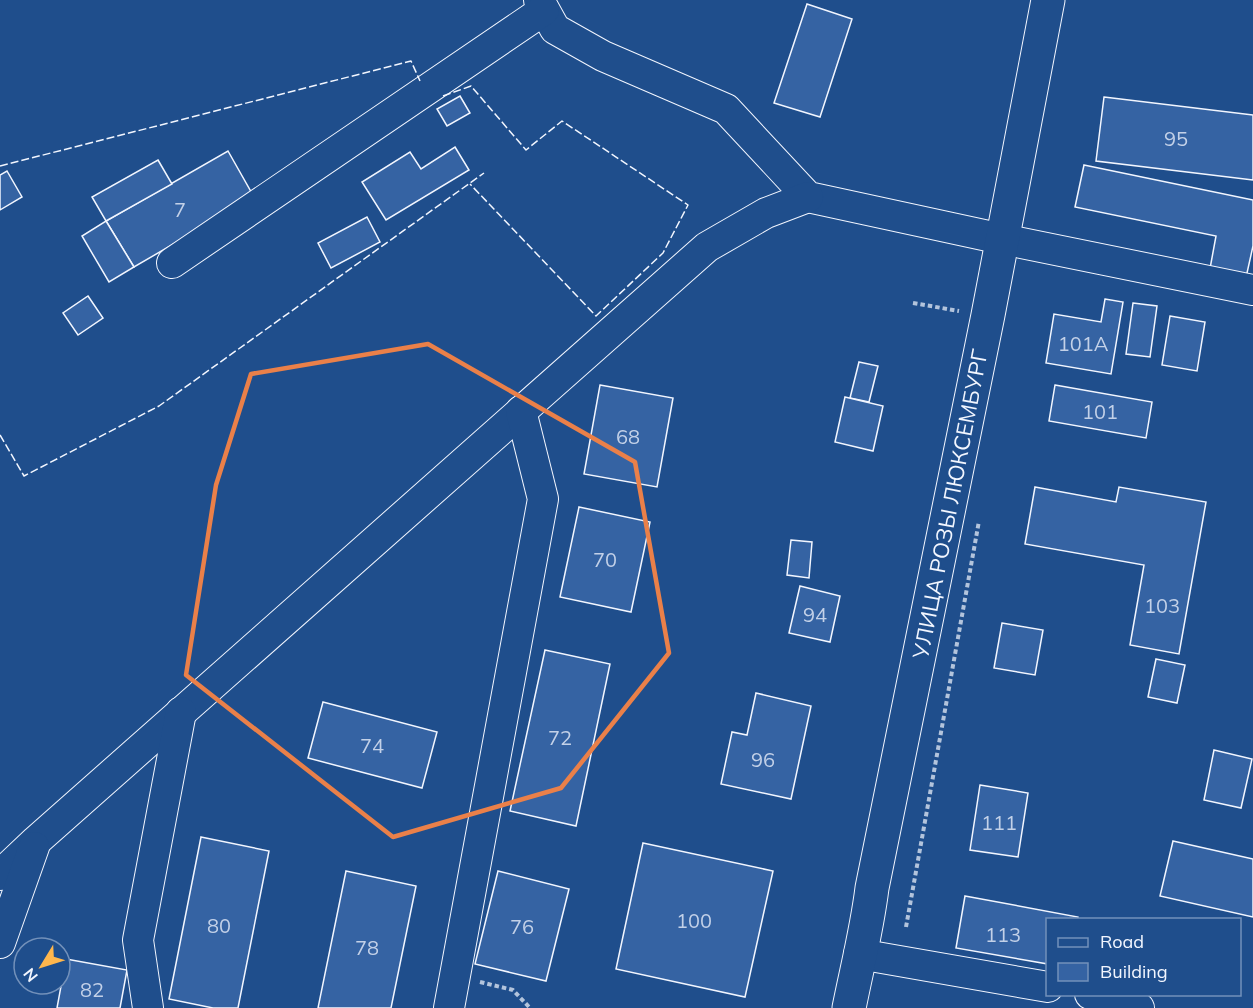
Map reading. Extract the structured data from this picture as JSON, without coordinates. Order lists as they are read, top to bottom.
{
  "streets": {
    "main road": ["УЛИЦА РОЗЫ ЛЮКСЕМБУРГ"]
  },
  "house_numbers": [
    "95",
    "7",
    "101А",
    "101",
    "68",
    "70",
    "103",
    "94",
    "72",
    "74",
    "96",
    "111",
    "100",
    "80",
    "76",
    "113",
    "78",
    "82"
  ],
  "legend": ["Road", "Building"],
  "north": "bottom left"
}
